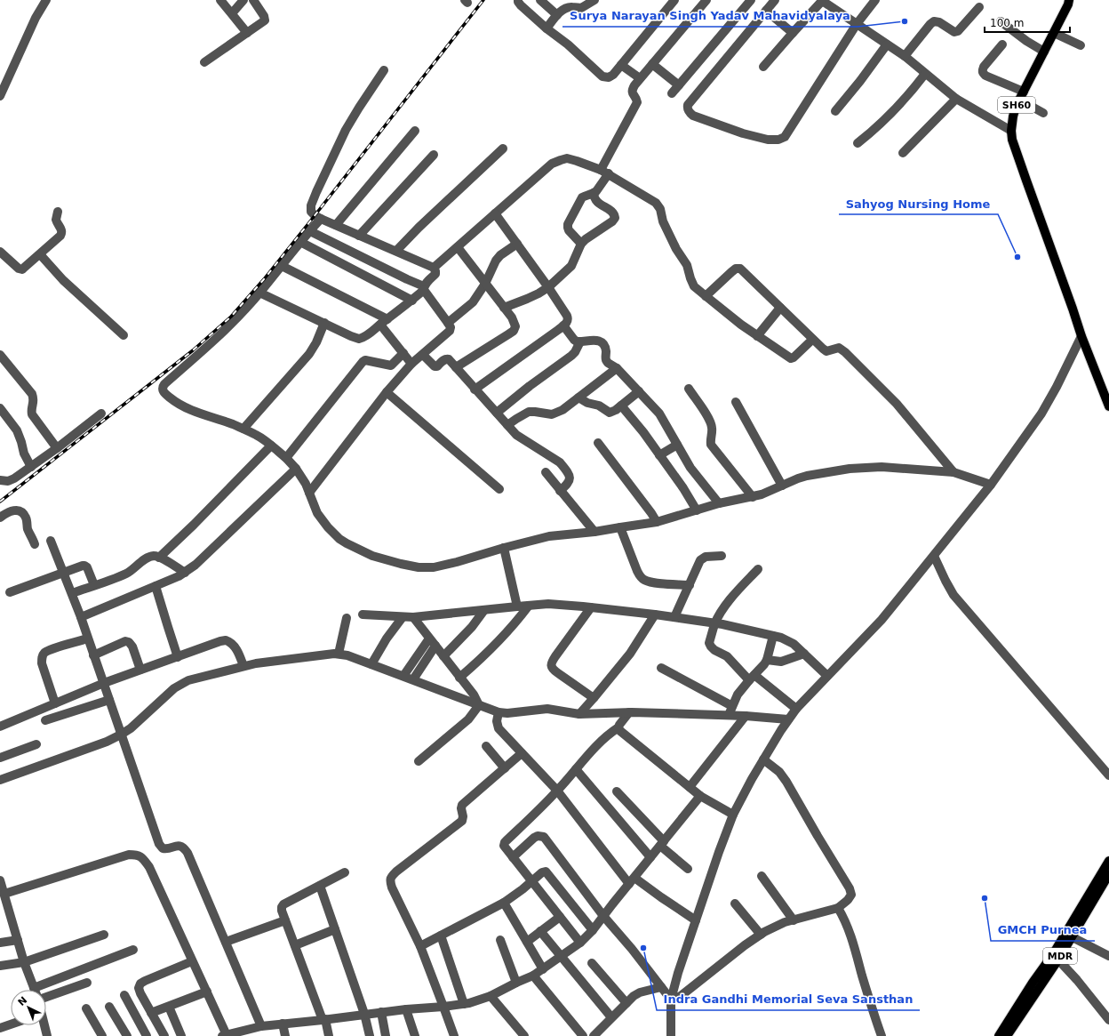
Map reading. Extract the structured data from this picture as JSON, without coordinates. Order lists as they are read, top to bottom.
{
  "streets": {
    "main road": ["SH60", "MDR"]
  },
  "places": [
    "Surya Narayan Singh Yadav Mahavidyalaya",
    "Sahyog Nursing Home",
    "GMCH Purnea",
    "Indra Gandhi Memorial Seva Sansthan"
  ],
  "scale_bar": "100 m",
  "north": "top left"
}
